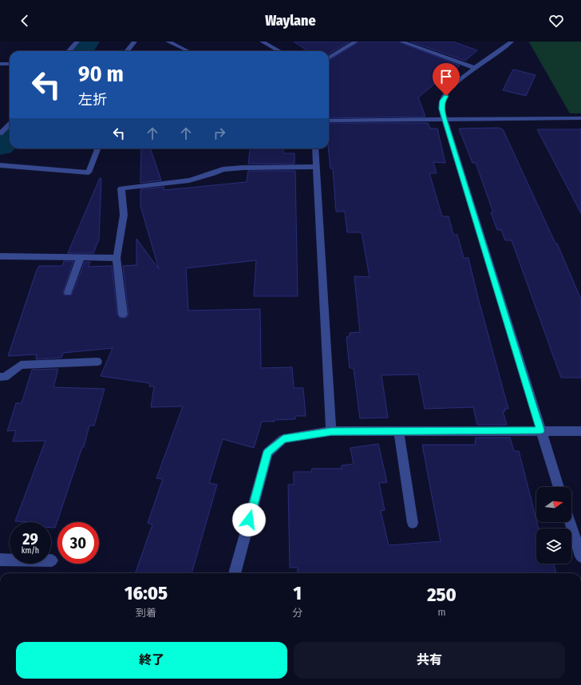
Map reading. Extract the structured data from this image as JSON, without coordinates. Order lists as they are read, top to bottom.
{
  "north": "right",
  "page": {
    "header": "Waylane",
    "turn": ["90 m", "左折"],
    "speed": "29 km/h",
    "limit": "30",
    "eta": [
      "16:05",
      "到着",
      "1",
      "分",
      "250",
      "m"
    ],
    "buttons": ["終了", "共有"]
  }
}
